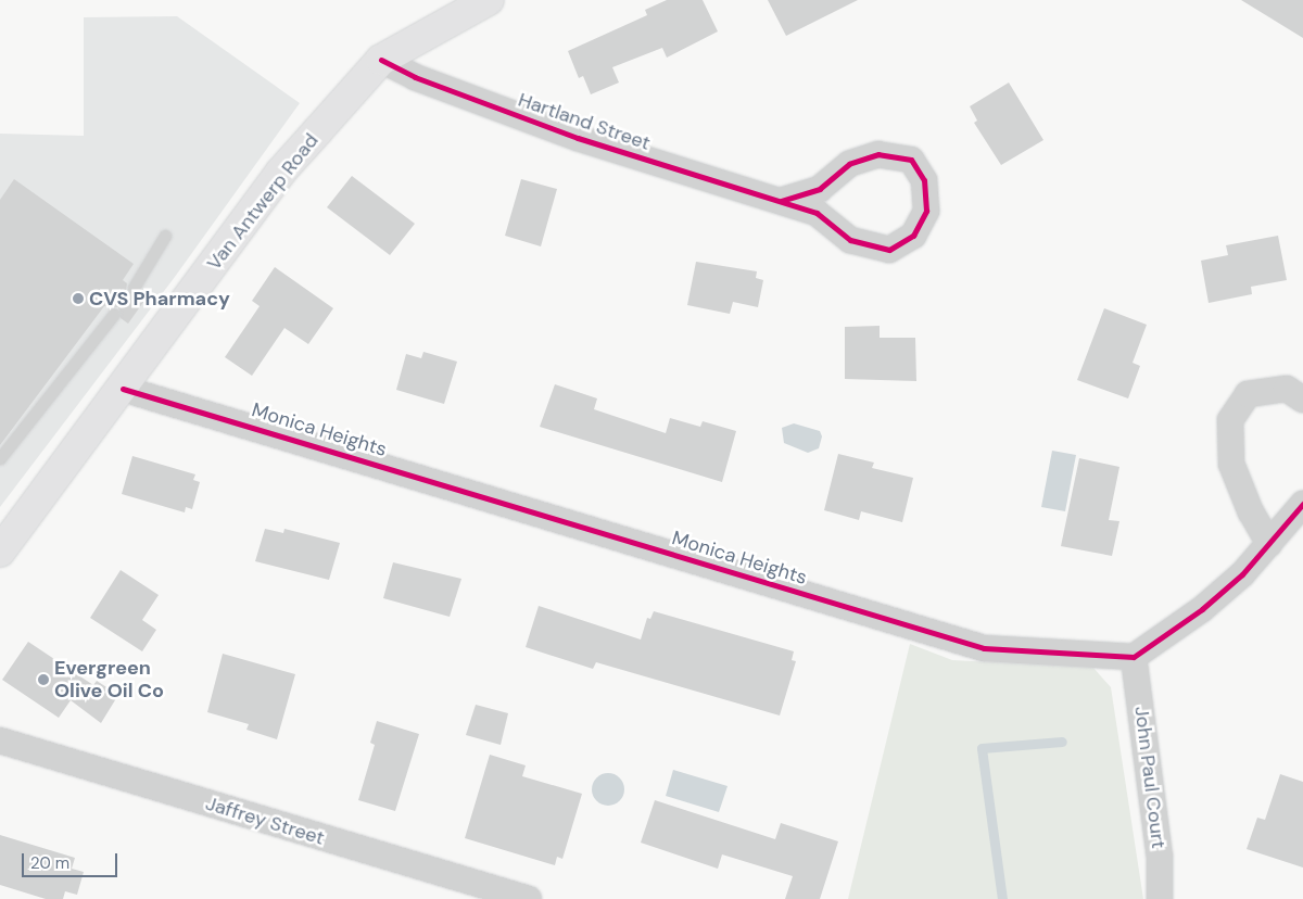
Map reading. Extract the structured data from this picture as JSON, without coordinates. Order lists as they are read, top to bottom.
{
  "streets": {
    "street": [
      "Hartland Street",
      "Van Antwerp Road",
      "Monica Heights",
      "John Paul Court",
      "Jaffrey Street"
    ]
  },
  "crossings": [
    ["Hartland Street", "Van Antwerp Road"],
    ["Van Antwerp Road", "Monica Heights"],
    ["Monica Heights", "John Paul Court"]
  ],
  "places": ["CVS Pharmacy", "Evergreen Olive Oil Co"],
  "scale_bar": "20 m"
}
